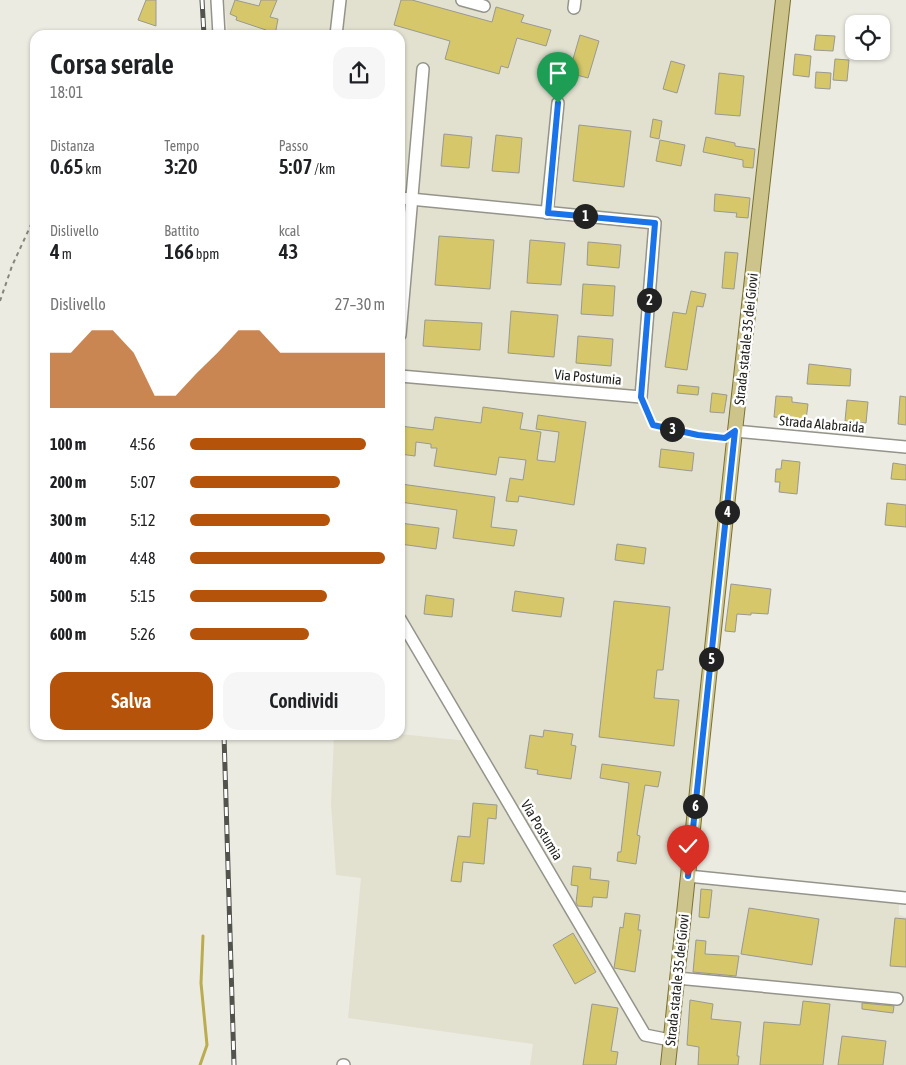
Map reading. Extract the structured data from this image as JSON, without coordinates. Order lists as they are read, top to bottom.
{
  "streets": {
    "main road": ["Strada statale 35 dei Giovi"],
    "street": ["Via Postumia", "Strada Alabraida"]
  },
  "crossings": [
    ["Strada statale 35 dei Giovi", "Via Postumia"],
    ["Strada statale 35 dei Giovi", "Strada Alabraida"]
  ],
  "page": {
    "heading": ["Corsa serale", "18:01"],
    "stats": [
      ["Distanza", "0.65 km"],
      ["Tempo", "3:20"],
      ["Passo", "5:07 /km"],
      ["Dislivello", "4 m"],
      ["Battito", "166 bpm"],
      ["kcal", "43"]
    ],
    "pins": [
      "1",
      "2",
      "3",
      "4",
      "5",
      "6"
    ],
    "chart": ["Dislivello", "27–30 m"],
    "list": [
      {
        "name": "100 m",
        "note": "4:56"
      },
      {
        "name": "200 m",
        "note": "5:07"
      },
      {
        "name": "300 m",
        "note": "5:12"
      },
      {
        "name": "400 m",
        "note": "4:48"
      },
      {
        "name": "500 m",
        "note": "5:15"
      },
      {
        "name": "600 m",
        "note": "5:26"
      }
    ],
    "buttons": ["Salva", "Condividi"]
  }
}
